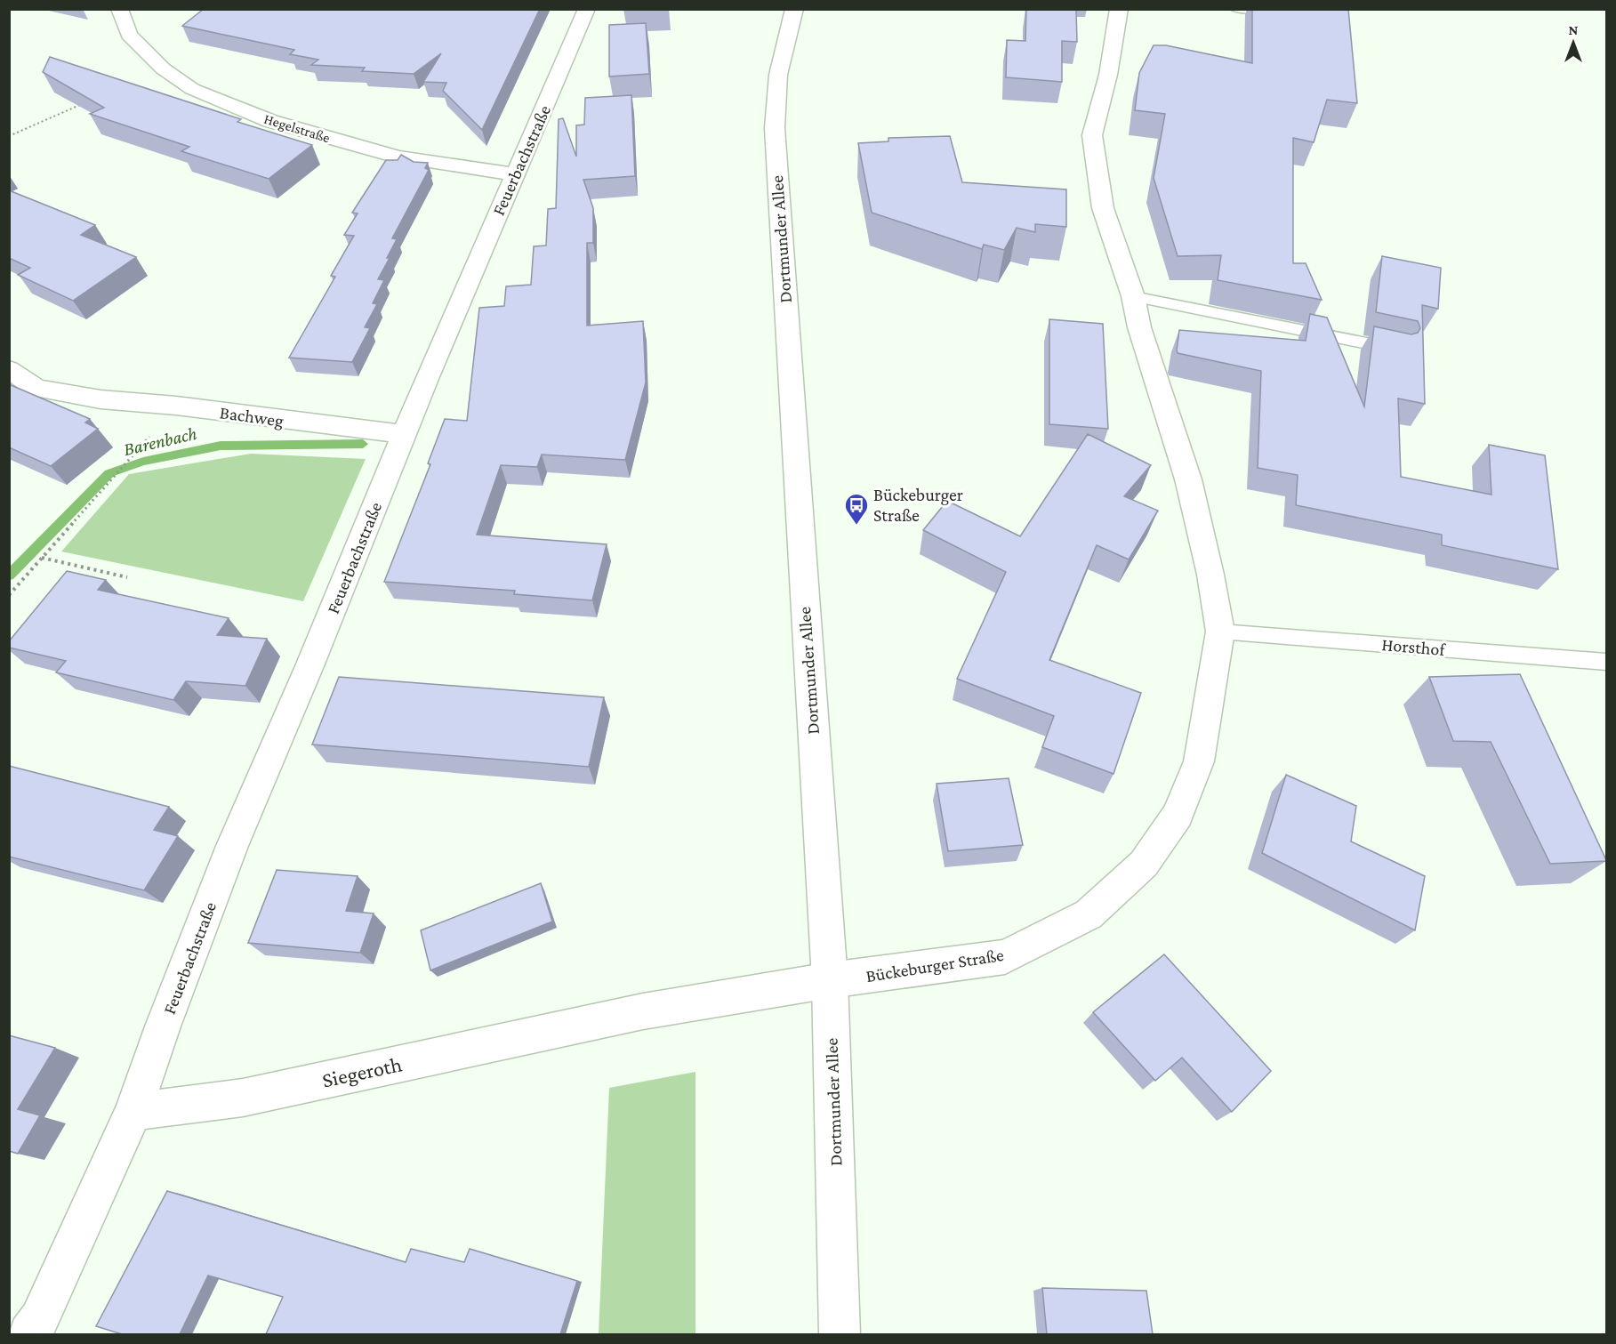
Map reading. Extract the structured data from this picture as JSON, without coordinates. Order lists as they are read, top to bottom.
{
  "streets": {
    "street": [
      "Hegelstraße",
      "Feuerbachstraße",
      "Dortmunder Allee",
      "Bachweg",
      "Bückeburger Straße",
      "Siegeroth"
    ],
    "lane": ["Horsthof"]
  },
  "crossings": [
    ["Hegelstraße", "Feuerbachstraße"],
    ["Feuerbachstraße", "Bachweg"],
    ["Feuerbachstraße", "Siegeroth"],
    ["Dortmunder Allee", "Bückeburger Straße"],
    ["Dortmunder Allee", "Siegeroth"],
    ["Horsthof", "Bückeburger Straße"],
    ["Bückeburger Straße", "Siegeroth"]
  ],
  "water": ["Barenbach"],
  "places": {
    "bus stop": ["Bückeburger Straße"]
  },
  "north": "top"
}
